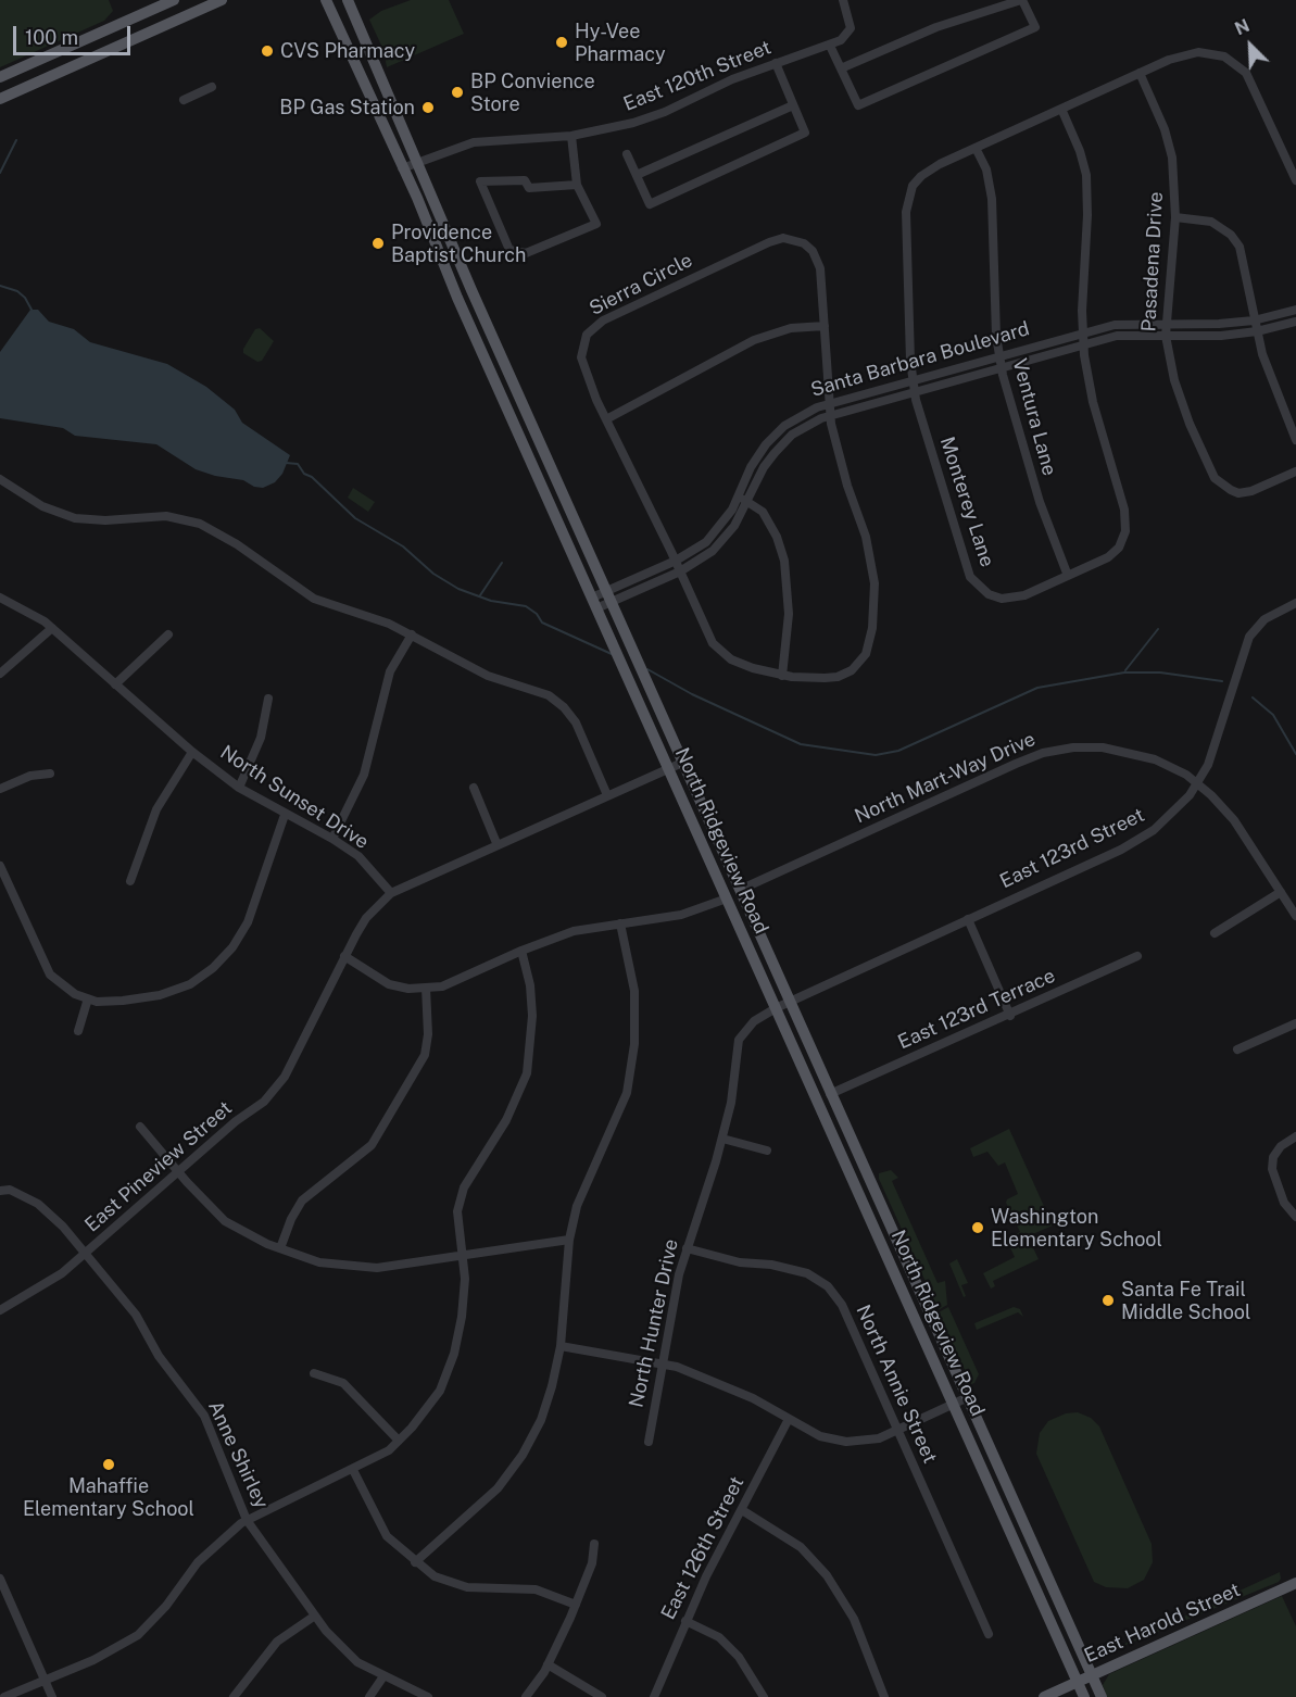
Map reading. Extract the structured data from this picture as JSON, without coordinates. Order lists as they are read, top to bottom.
{
  "streets": {
    "main road": ["North Ridgeview Road", "East Harold Street"],
    "street": [
      "East 120th Street",
      "Pasadena Drive",
      "Sierra Circle",
      "Santa Barbara Boulevard",
      "Ventura Lane",
      "Monterey Lane",
      "North Mart-Way Drive",
      "North Sunset Drive",
      "East 123rd Street",
      "East 123rd Terrace",
      "East Pineview Street",
      "North Hunter Drive",
      "North Annie Street",
      "Anne Shirley",
      "East 126th Street"
    ]
  },
  "crossings": [
    ["East 120th Street", "North Ridgeview Road"],
    ["Pasadena Drive", "Santa Barbara Boulevard"],
    ["Pasadena Drive", "Monterey Lane"],
    ["Sierra Circle", "Santa Barbara Boulevard"],
    ["Santa Barbara Boulevard", "Ventura Lane"],
    ["Santa Barbara Boulevard", "Monterey Lane"],
    ["Santa Barbara Boulevard", "North Ridgeview Road"],
    ["Ventura Lane", "Monterey Lane"],
    ["North Mart-Way Drive", "North Ridgeview Road"],
    ["North Mart-Way Drive", "East 123rd Street"],
    ["North Sunset Drive", "East Pineview Street"],
    ["North Ridgeview Road", "East 123rd Street"],
    ["North Ridgeview Road", "East 123rd Terrace"],
    ["North Ridgeview Road", "North Hunter Drive"],
    ["North Ridgeview Road", "East Harold Street"],
    ["East 123rd Street", "North Hunter Drive"],
    ["East Pineview Street", "Anne Shirley"],
    ["North Hunter Drive", "North Annie Street"]
  ],
  "places": [
    "Hy-Vee Pharmacy",
    "CVS Pharmacy",
    "BP Convience Store",
    "BP Gas Station",
    "Providence Baptist Church",
    "Washington Elementary School",
    "Santa Fe Trail Middle School",
    "Mahaffie Elementary School"
  ],
  "scale_bar": "100 m",
  "north": "top left"
}
